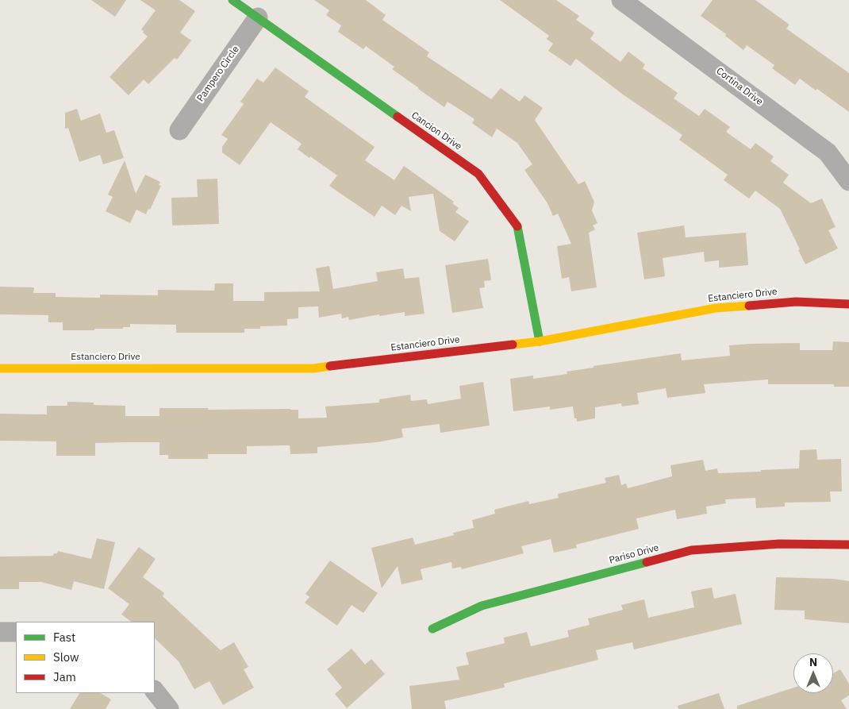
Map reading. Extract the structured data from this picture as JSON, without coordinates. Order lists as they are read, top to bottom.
{
  "streets": {
    "street": [
      "Pampero Circle",
      "Cortina Drive",
      "Cancion Drive",
      "Estanciero Drive",
      "Pariso Drive"
    ]
  },
  "crossings": [
    ["Pampero Circle", "Cancion Drive"],
    ["Cancion Drive", "Estanciero Drive"]
  ],
  "legend": ["Fast", "Slow", "Jam"],
  "north": "top"
}
